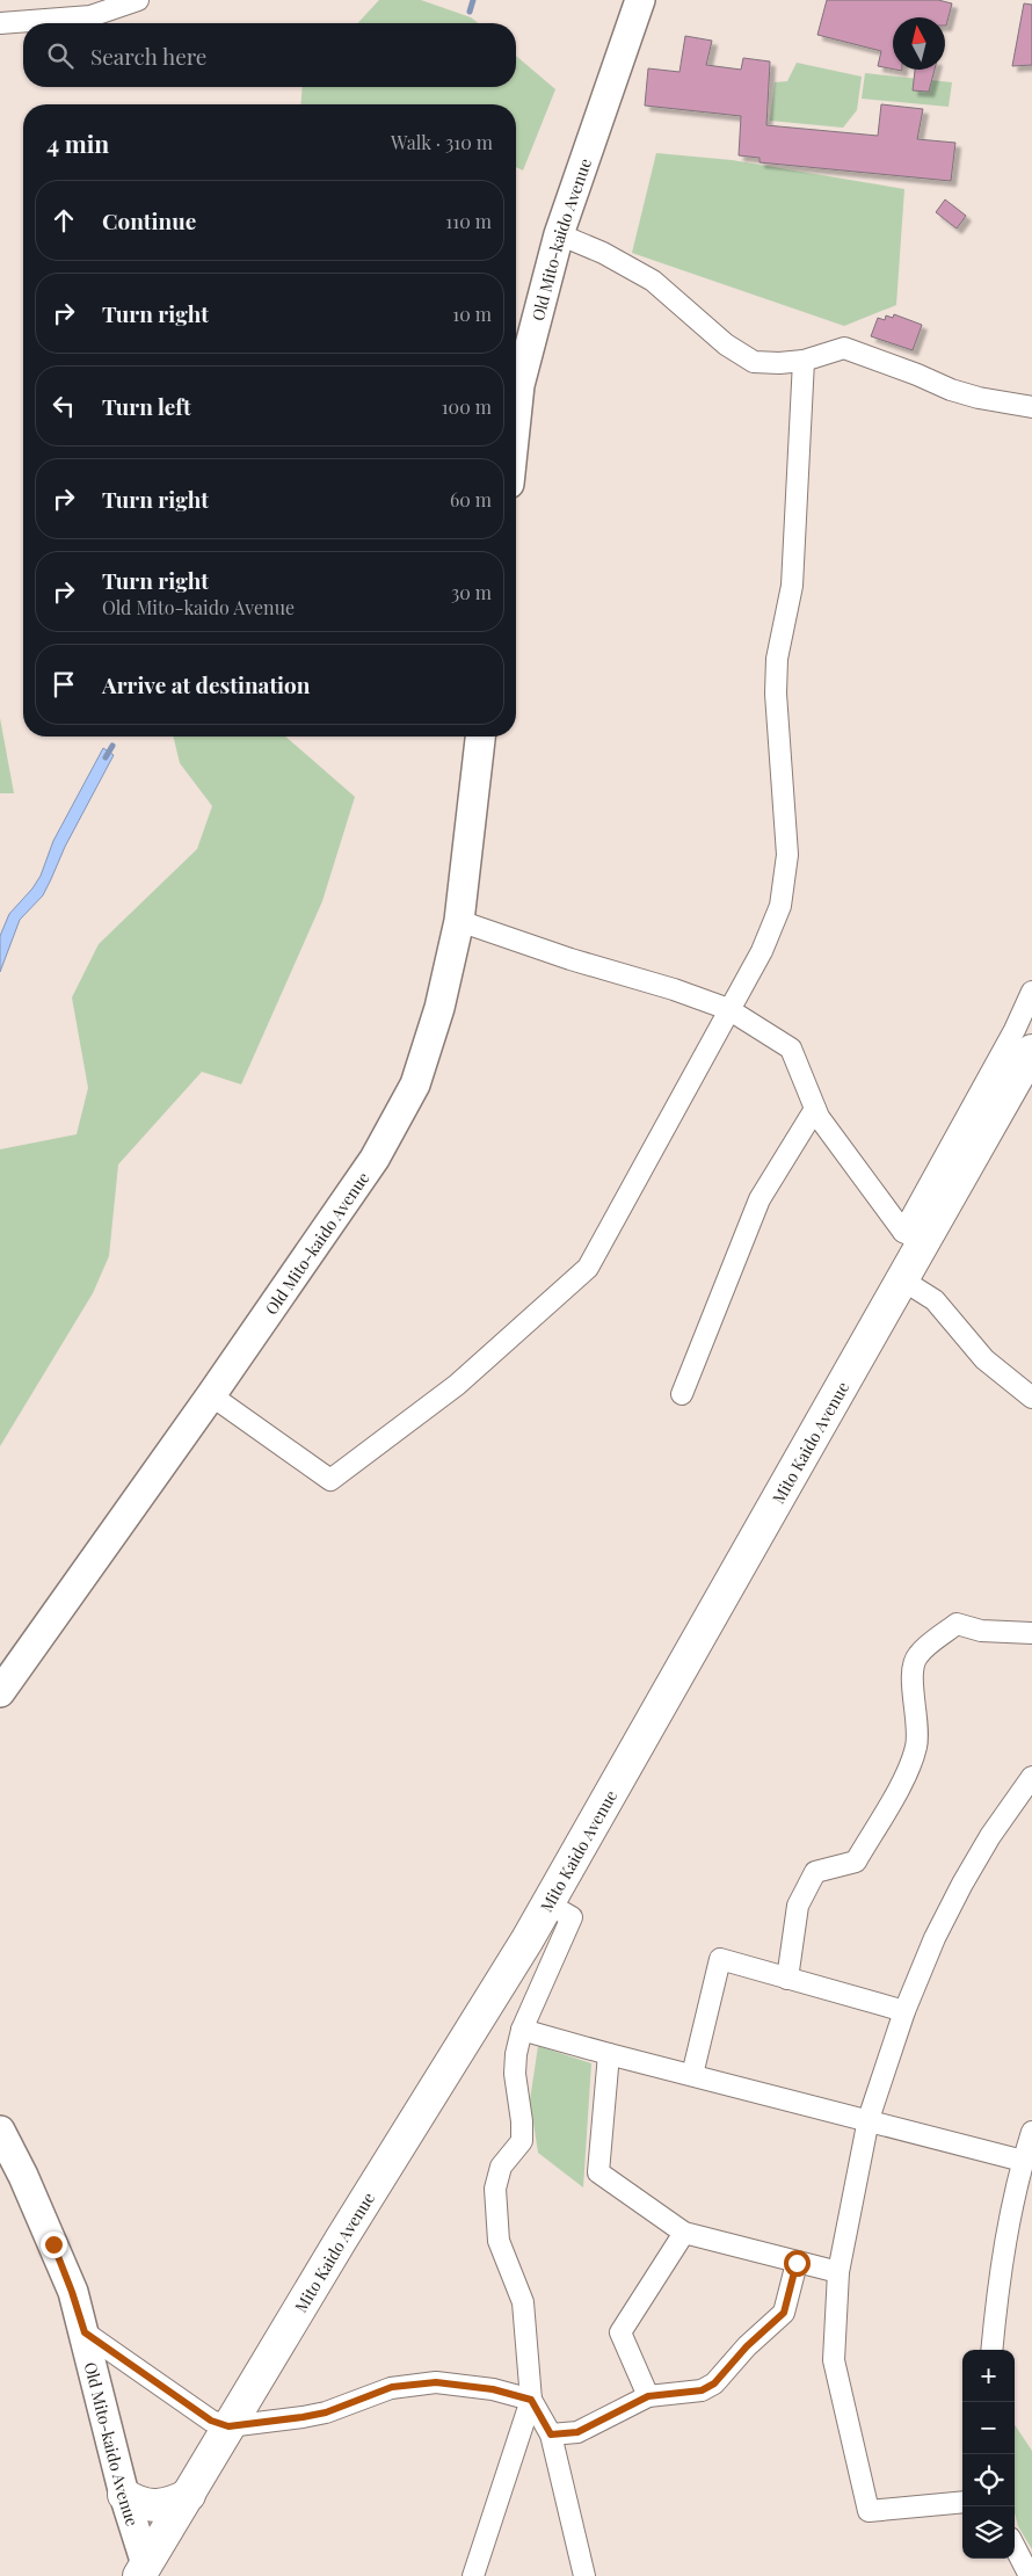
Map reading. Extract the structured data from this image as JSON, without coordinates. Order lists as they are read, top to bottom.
{
  "streets": {
    "highway": ["Mito Kaido Avenue"],
    "street": ["Old Mito-kaido Avenue"]
  },
  "crossings": [
    ["Old Mito-kaido Avenue", "Mito Kaido Avenue"]
  ],
  "north": "top",
  "page": {
    "search": "Search here",
    "heading": ["4 min", "Walk · 310 m"],
    "list": [
      ["Continue", "110 m"],
      ["Turn right", "10 m"],
      ["Turn left", "100 m"],
      ["Turn right", "60 m"],
      ["Turn right", "Old Mito-kaido Avenue", "30 m"],
      "Arrive at destination"
    ],
    "map_buttons": ["+", "−"]
  }
}
